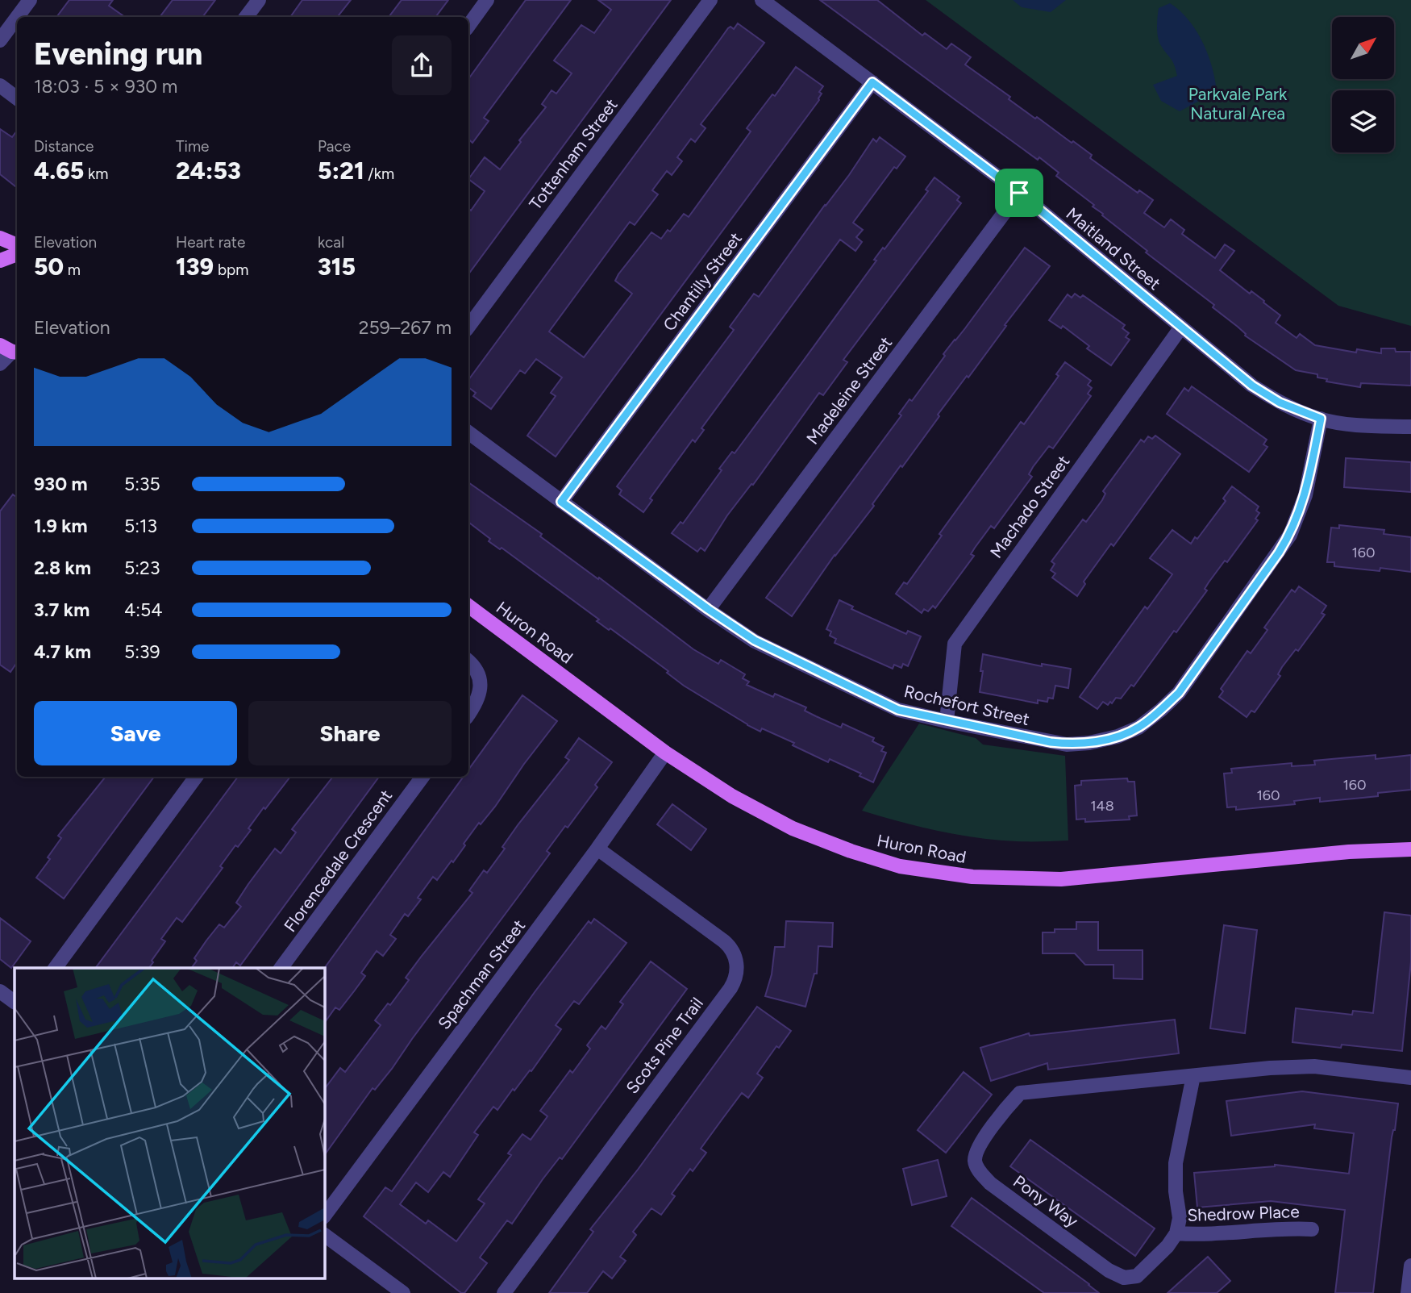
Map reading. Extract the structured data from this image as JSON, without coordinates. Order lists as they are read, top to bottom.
{
  "streets": {
    "main road": ["Huron Road"],
    "street": [
      "Tottenham Street",
      "Maitland Street",
      "Chantilly Street",
      "Madeleine Street",
      "Machado Street",
      "Rochefort Street",
      "Florencedale Crescent",
      "Spachman Street",
      "Scots Pine Trail",
      "Pony Way",
      "Shedrow Place"
    ]
  },
  "crossings": [
    ["Maitland Street", "Chantilly Street"],
    ["Maitland Street", "Madeleine Street"],
    ["Maitland Street", "Machado Street"],
    ["Maitland Street", "Rochefort Street"],
    ["Chantilly Street", "Rochefort Street"],
    ["Madeleine Street", "Rochefort Street"],
    ["Machado Street", "Rochefort Street"],
    ["Huron Road", "Spachman Street"],
    ["Spachman Street", "Scots Pine Trail"],
    ["Pony Way", "Shedrow Place"]
  ],
  "parks": ["Parkvale Park Natural Area"],
  "house_numbers": [
    "160",
    "160",
    "160",
    "148"
  ],
  "north": "top right",
  "page": {
    "heading": ["Evening run", "18:03 · 5 × 930 m"],
    "stats": [
      ["Distance", "4.65 km"],
      ["Time", "24:53"],
      ["Pace", "5:21 /km"],
      ["Elevation", "50 m"],
      ["Heart rate", "139 bpm"],
      ["kcal", "315"]
    ],
    "chart": ["Elevation", "259–267 m"],
    "list": [
      {
        "name": "930 m",
        "note": "5:35"
      },
      {
        "name": "1.9 km",
        "note": "5:13"
      },
      {
        "name": "2.8 km",
        "note": "5:23"
      },
      {
        "name": "3.7 km",
        "note": "4:54"
      },
      {
        "name": "4.7 km",
        "note": "5:39"
      }
    ],
    "buttons": ["Save", "Share"]
  }
}
